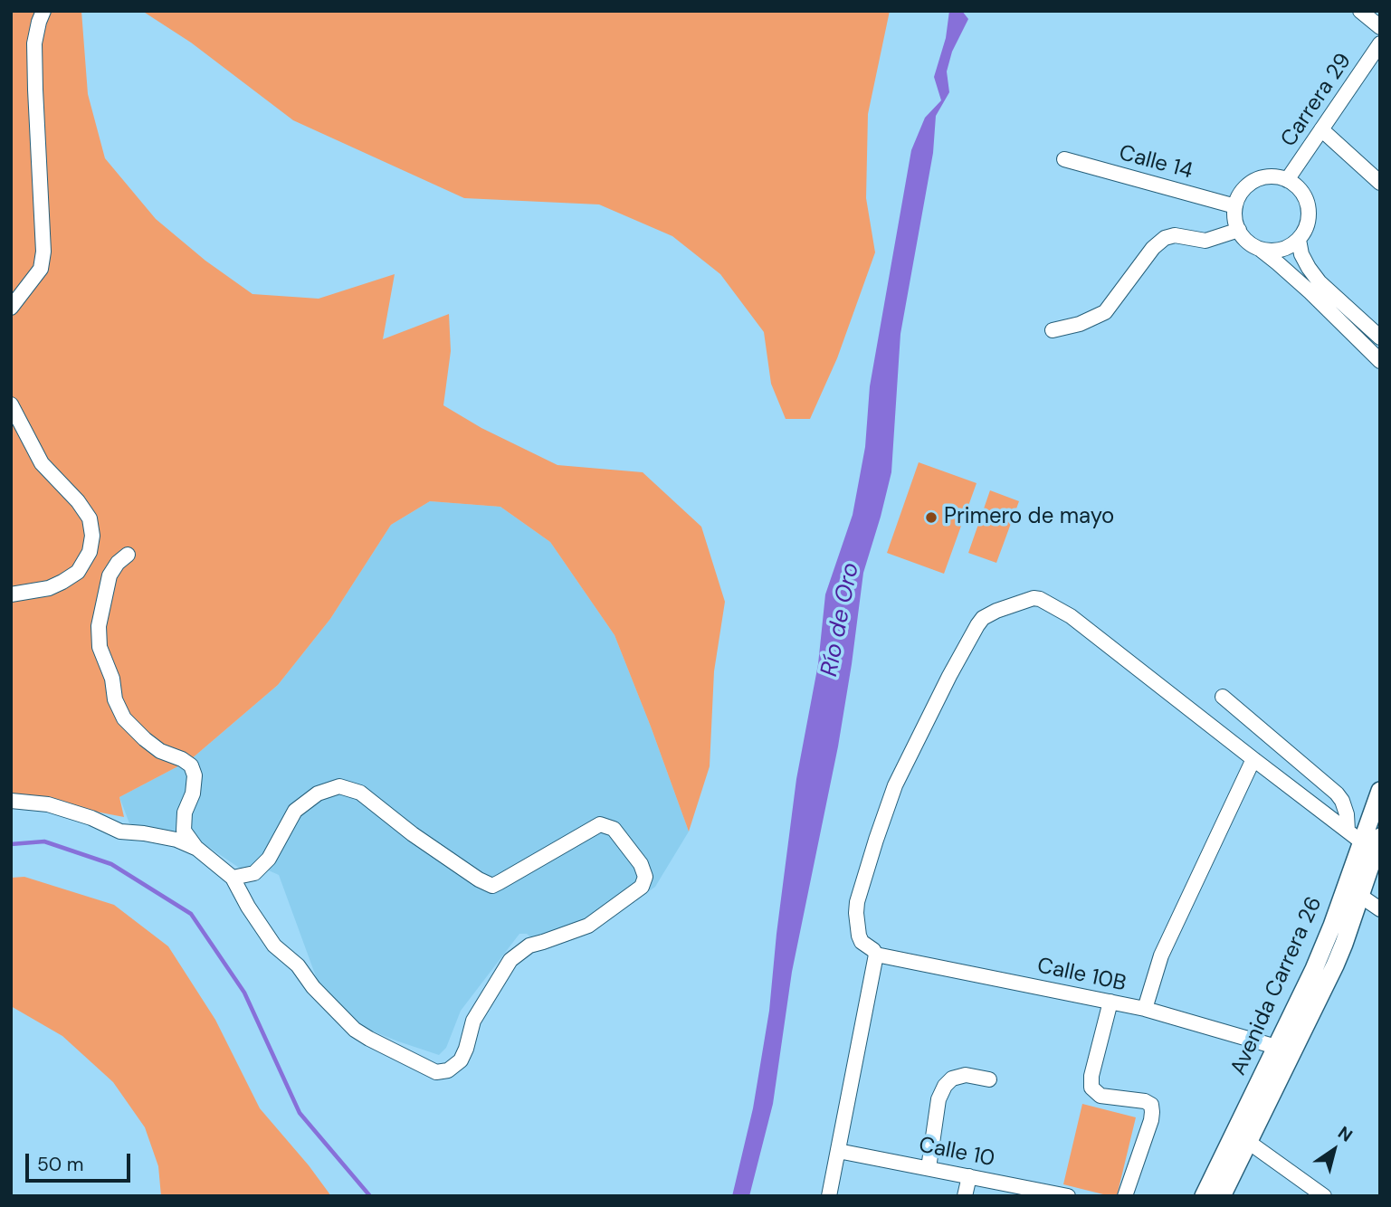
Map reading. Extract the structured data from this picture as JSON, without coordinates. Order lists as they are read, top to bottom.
{
  "streets": {
    "main road": ["Avenida Carrera 26"],
    "street": [
      "Carrera 29",
      "Calle 14",
      "Calle 10B",
      "Calle 10"
    ]
  },
  "crossings": [
    ["Carrera 29", "Calle 14"],
    ["Calle 10B", "Avenida Carrera 26"]
  ],
  "water": ["Río de Oro"],
  "places": ["Primero de mayo"],
  "scale_bar": "50 m",
  "north": "top right"
}
